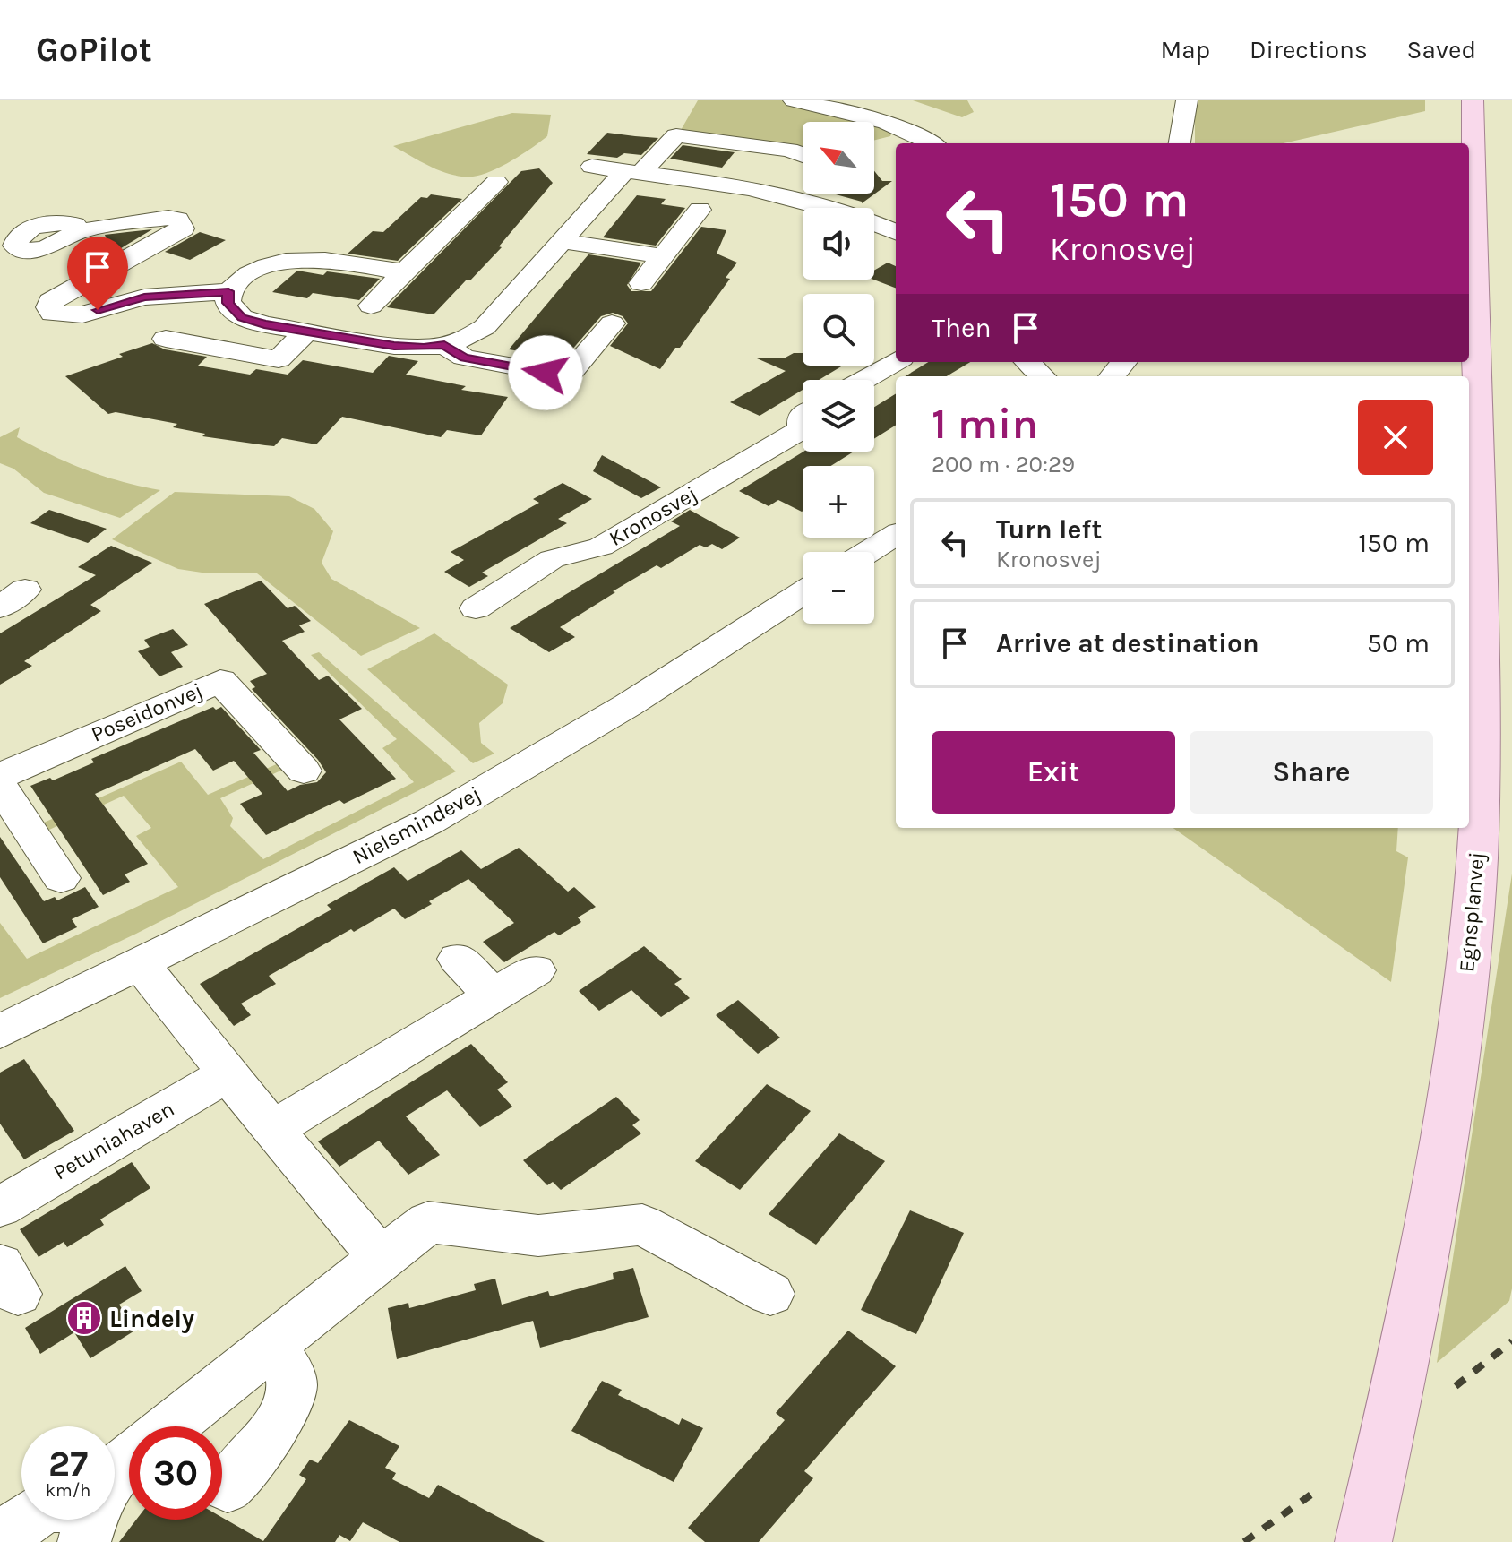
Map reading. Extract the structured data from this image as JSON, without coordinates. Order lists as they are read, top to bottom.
{
  "streets": {
    "main road": ["Egnsplanvej"],
    "street": [
      "Kronosvej",
      "Poseidonvej",
      "Nielsmindevej",
      "Petuniahaven"
    ]
  },
  "places": {
    "building": ["Lindely"]
  },
  "north": "top left",
  "page": {
    "header": "GoPilot",
    "nav": ["Map", "Directions", "Saved"],
    "map_buttons": ["+", "−"],
    "turn": ["150 m", "Kronosvej"],
    "then": "Then",
    "heading": ["1 min", "200 m · 20:29"],
    "list": [
      {
        "name": "Turn left",
        "note": "Kronosvej",
        "value": "150 m"
      },
      {
        "name": "Arrive at destination",
        "value": "50 m"
      }
    ],
    "buttons": ["Exit", "Share"],
    "speed": "27 km/h",
    "limit": "30"
  }
}
